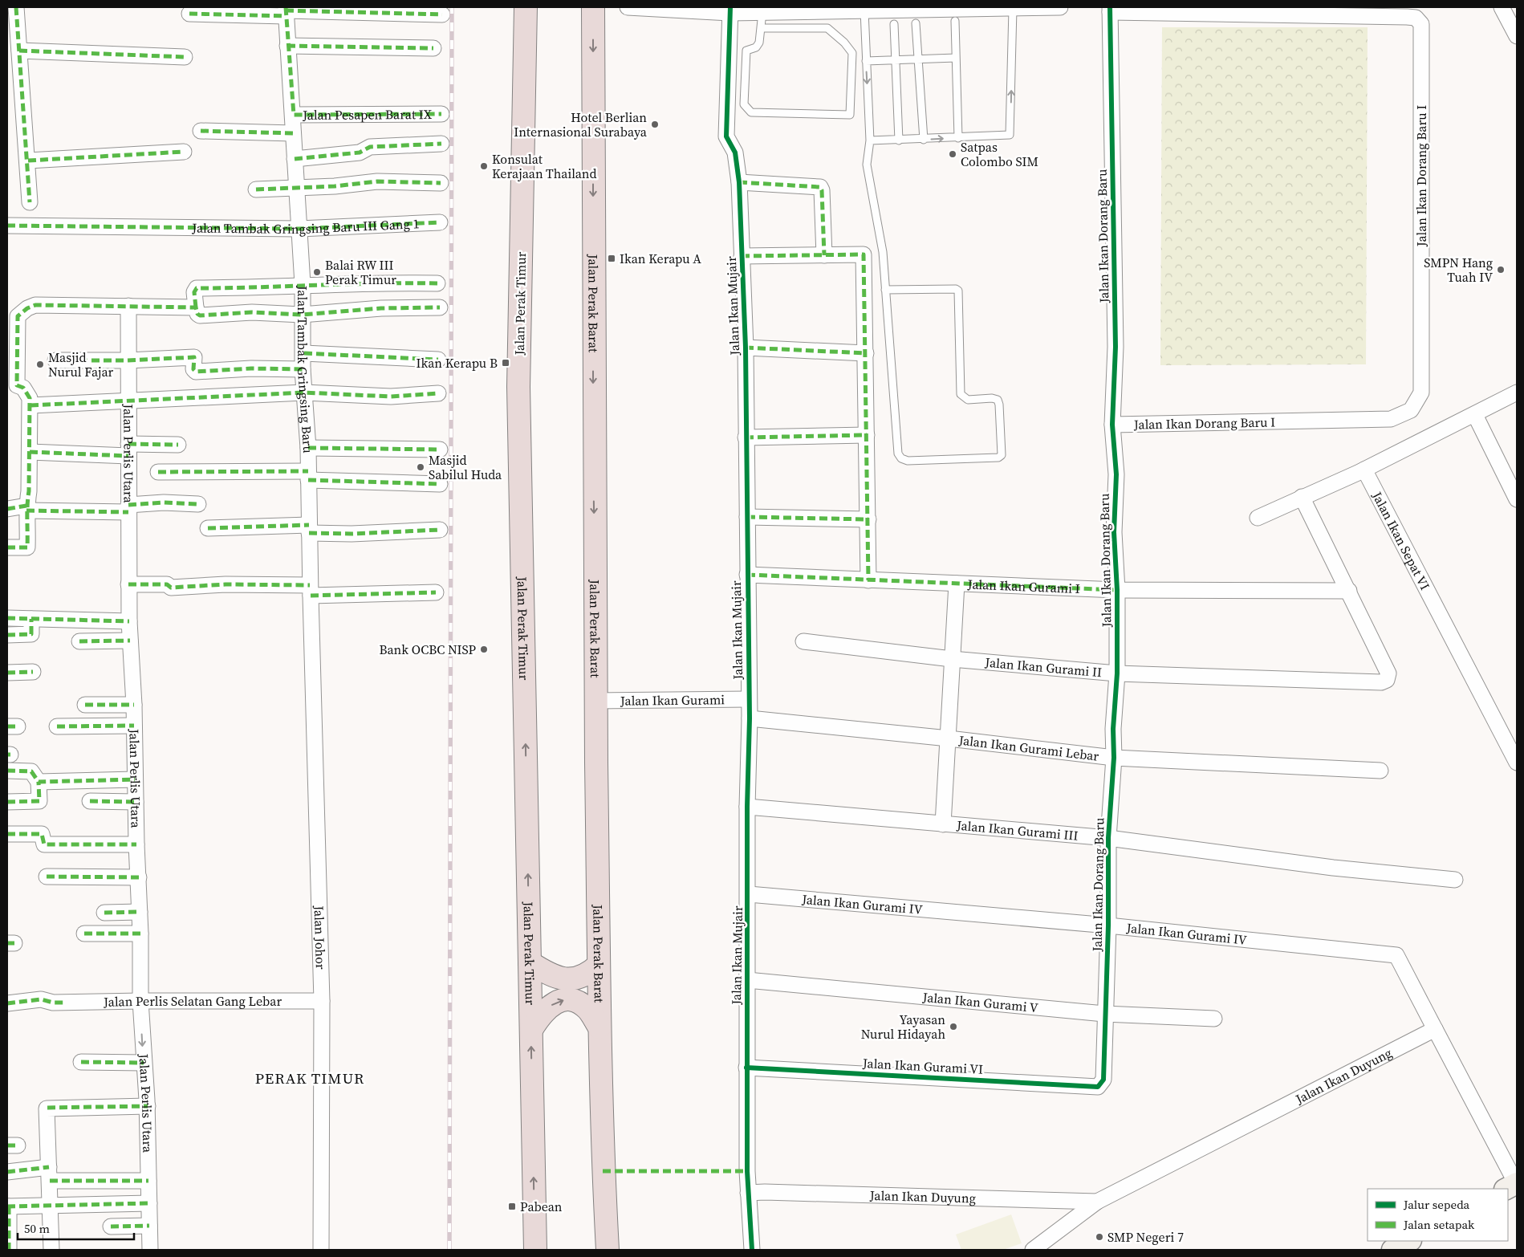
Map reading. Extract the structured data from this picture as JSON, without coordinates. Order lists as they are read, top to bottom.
{
  "streets": {
    "highway": ["Jalan Perak Timur", "Jalan Perak Barat"],
    "street": [
      "Jalan Pesapen Barat IX",
      "Jalan Ikan Dorang Baru I",
      "Jalan Tambak Gringsing Baru III Gang 1",
      "Jalan Ikan Dorang Baru",
      "Jalan Ikan Mujair",
      "Jalan Tambak Gringsing Baru",
      "Jalan Perlis Utara",
      "Jalan Ikan Sepat VI",
      "Jalan Ikan Gurami I",
      "Jalan Ikan Gurami II",
      "Jalan Ikan Gurami",
      "Jalan Ikan Gurami Lebar",
      "Jalan Ikan Gurami III",
      "Jalan Ikan Gurami IV",
      "Jalan Johor",
      "Jalan Perlis Selatan Gang Lebar",
      "Jalan Ikan Gurami V",
      "Jalan Ikan Gurami VI",
      "Jalan Ikan Duyung"
    ]
  },
  "crossings": [
    ["Jalan Pesapen Barat IX", "Jalan Tambak Gringsing Baru"],
    ["Jalan Ikan Dorang Baru I", "Jalan Ikan Dorang Baru"],
    ["Jalan Tambak Gringsing Baru III Gang 1", "Jalan Tambak Gringsing Baru"],
    ["Jalan Ikan Dorang Baru", "Jalan Ikan Gurami I"],
    ["Jalan Ikan Dorang Baru", "Jalan Ikan Gurami II"],
    ["Jalan Ikan Dorang Baru", "Jalan Ikan Gurami Lebar"],
    ["Jalan Ikan Dorang Baru", "Jalan Ikan Gurami III"],
    ["Jalan Ikan Dorang Baru", "Jalan Ikan Gurami IV"],
    ["Jalan Ikan Dorang Baru", "Jalan Ikan Gurami V"],
    ["Jalan Ikan Dorang Baru", "Jalan Ikan Gurami VI"],
    ["Jalan Perak Barat", "Jalan Ikan Gurami"],
    ["Jalan Ikan Mujair", "Jalan Ikan Gurami I"],
    ["Jalan Ikan Mujair", "Jalan Ikan Gurami"],
    ["Jalan Ikan Mujair", "Jalan Ikan Gurami Lebar"],
    ["Jalan Ikan Mujair", "Jalan Ikan Gurami III"],
    ["Jalan Ikan Mujair", "Jalan Ikan Gurami IV"],
    ["Jalan Ikan Mujair", "Jalan Ikan Gurami V"],
    ["Jalan Ikan Mujair", "Jalan Ikan Gurami VI"],
    ["Jalan Ikan Mujair", "Jalan Ikan Duyung"],
    ["Jalan Tambak Gringsing Baru", "Jalan Johor"],
    ["Jalan Perlis Utara", "Jalan Perlis Selatan Gang Lebar"],
    ["Jalan Ikan Gurami I", "Jalan Ikan Gurami II"],
    ["Jalan Ikan Gurami IV", "Jalan Ikan Duyung"],
    ["Jalan Johor", "Jalan Perlis Selatan Gang Lebar"]
  ],
  "one_way": ["Jalan Perak Timur", "Jalan Perak Barat"],
  "districts": ["PERAK TIMUR"],
  "places": {
    "other": [
      "Hotel Berlian Internasional Surabaya",
      "Satpas Colombo SIM",
      "Konsulat Kerajaan Thailand",
      "SMPN Hang Tuah IV",
      "Balai RW III Perak Timur",
      "Masjid Nurul Fajar",
      "Masjid Sabilul Huda",
      "Bank OCBC NISP",
      "Yayasan Nurul Hidayah",
      "SMP Negeri 7"
    ],
    "transit": ["Ikan Kerapu A", "Ikan Kerapu B", "Pabean"]
  },
  "legend": ["Jalur sepeda", "Jalan setapak"],
  "scale_bar": "50 m"
}
